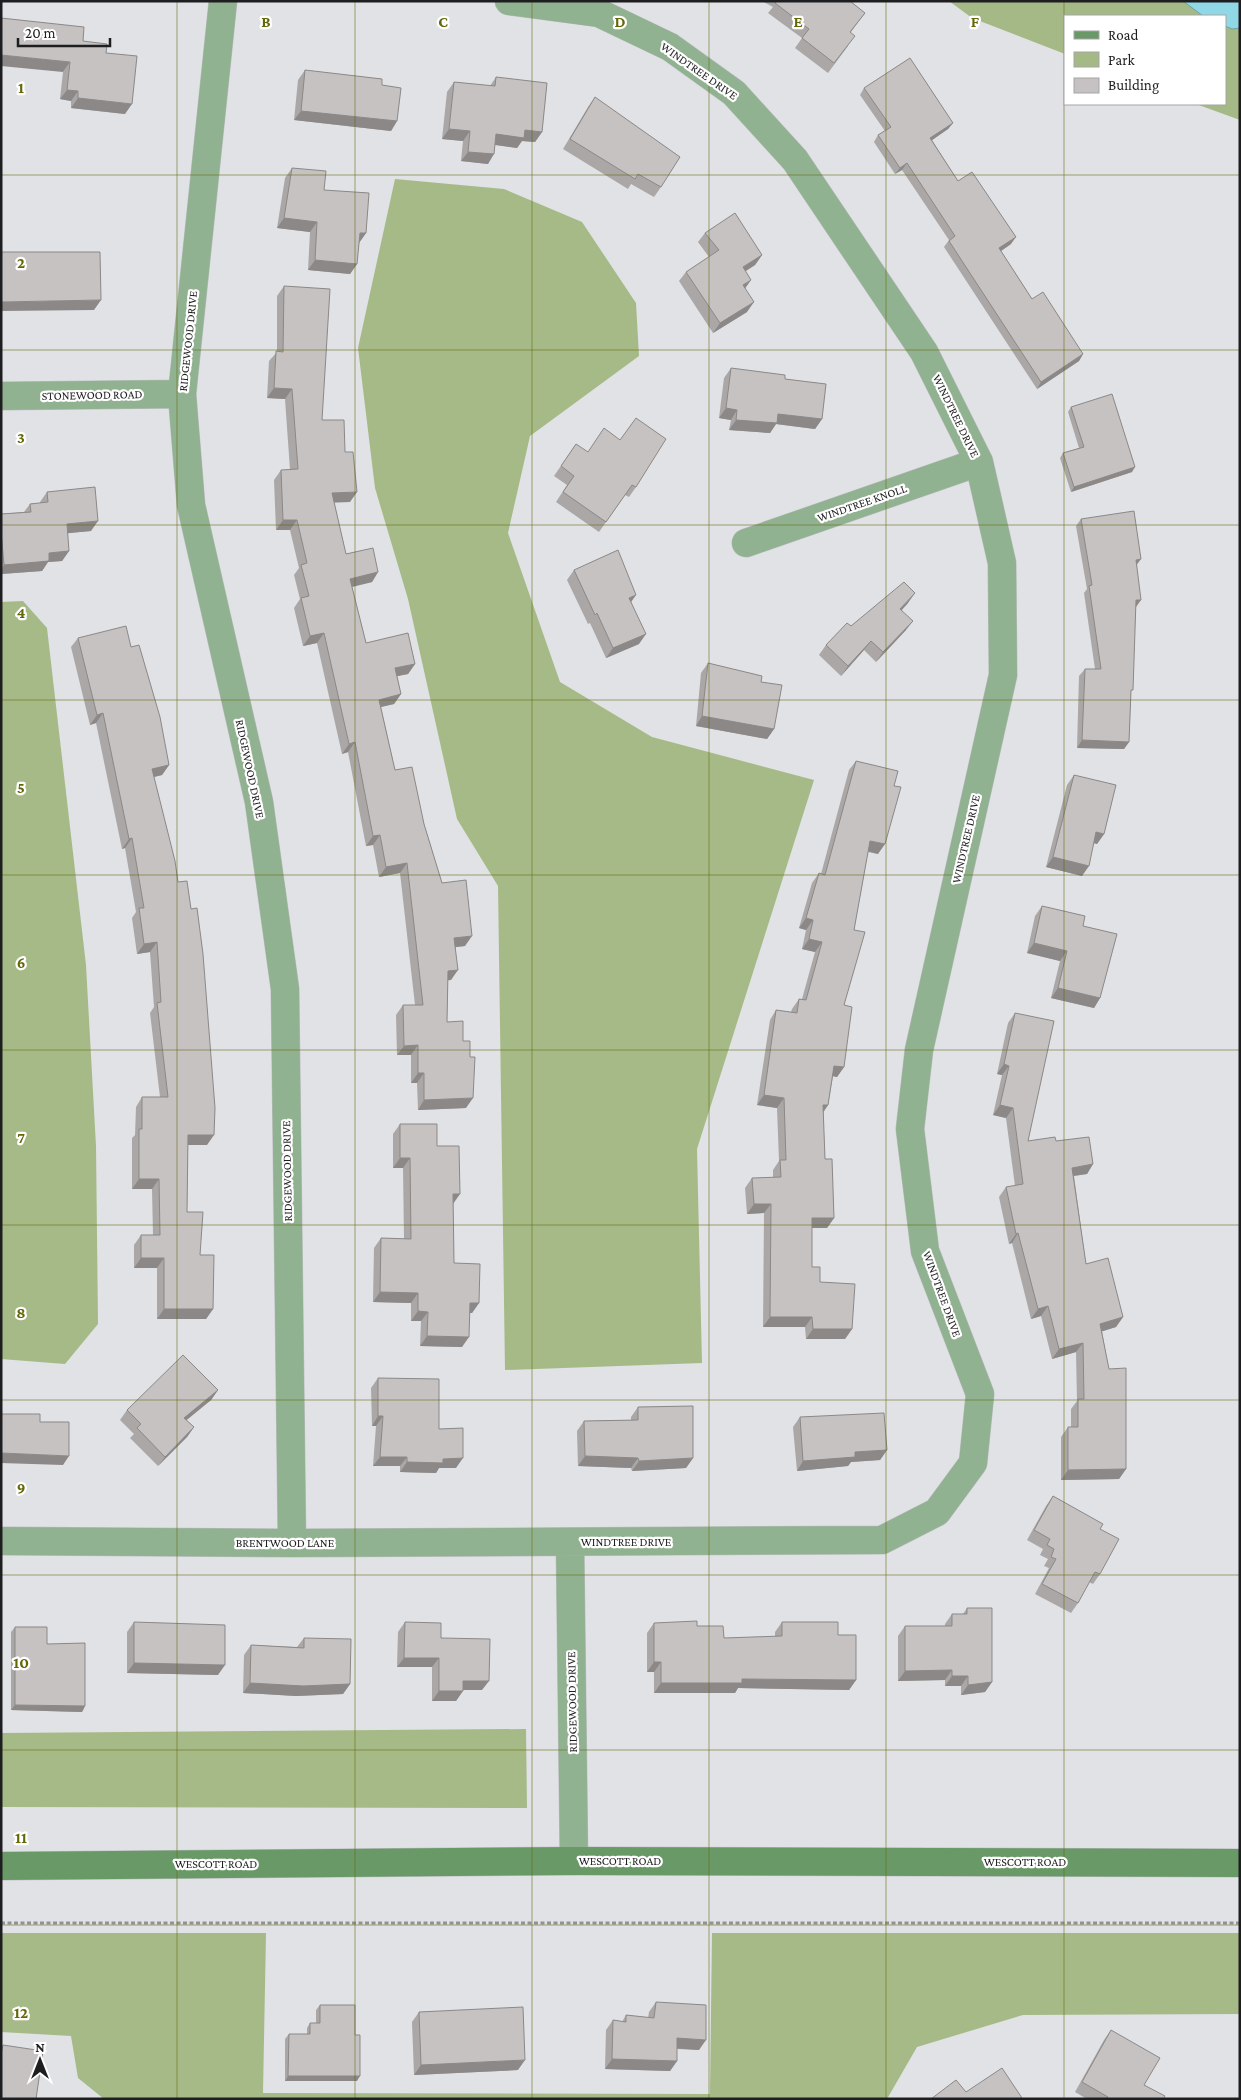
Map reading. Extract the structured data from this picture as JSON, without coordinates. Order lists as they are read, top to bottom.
{
  "streets": {
    "street": [
      "WINDTREE DRIVE",
      "RIDGEWOOD DRIVE",
      "STONEWOOD ROAD",
      "WINDTREE KNOLL",
      "BRENTWOOD LANE",
      "WESCOTT ROAD"
    ]
  },
  "crossings": [
    ["WINDTREE DRIVE", "RIDGEWOOD DRIVE"],
    ["WINDTREE DRIVE", "WINDTREE KNOLL"],
    ["WINDTREE DRIVE", "BRENTWOOD LANE"],
    ["RIDGEWOOD DRIVE", "STONEWOOD ROAD"],
    ["RIDGEWOOD DRIVE", "BRENTWOOD LANE"],
    ["RIDGEWOOD DRIVE", "WESCOTT ROAD"]
  ],
  "legend": ["Road", "Park", "Building"],
  "scale_bar": "20 m",
  "north": "top",
  "grid": {
    "columns": [
      "B",
      "C",
      "D",
      "E",
      "F"
    ],
    "rows": [
      "1",
      "2",
      "3",
      "4",
      "5",
      "6",
      "7",
      "8",
      "9",
      "10",
      "11",
      "12"
    ]
  }
}
